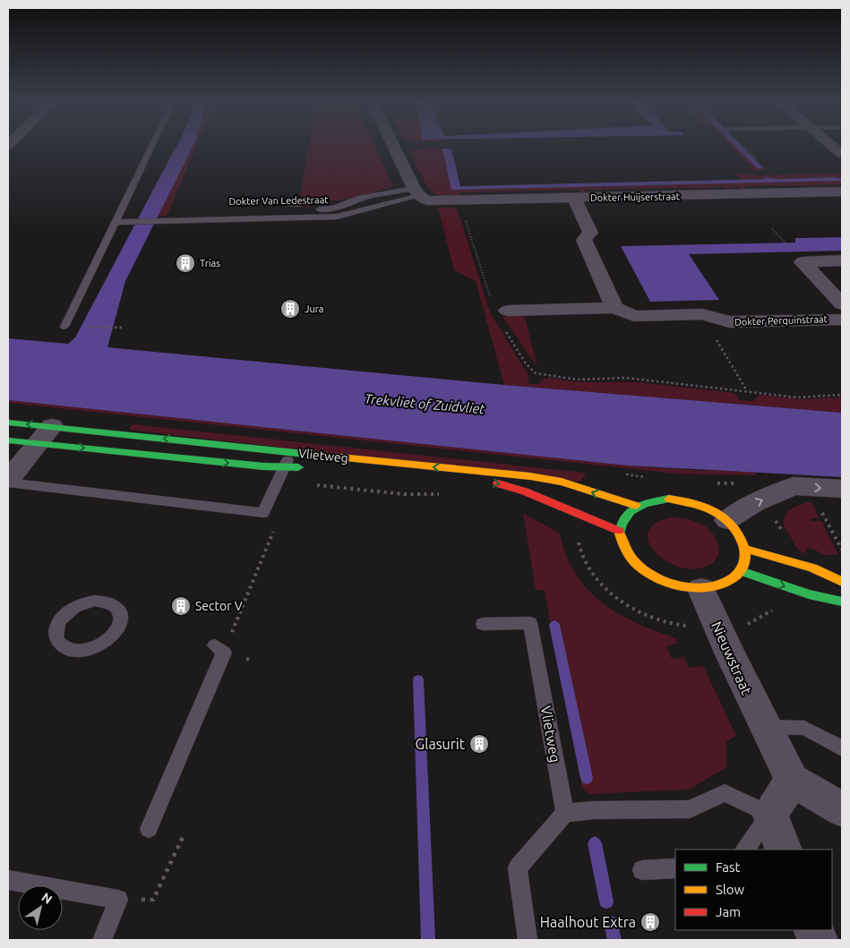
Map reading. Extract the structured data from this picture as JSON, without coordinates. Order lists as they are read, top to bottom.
{
  "streets": {
    "street": [
      "Dokter Huijserstraat",
      "Dokter Perquinstraat",
      "Vlietweg",
      "Nieuwstraat"
    ],
    "lane": ["Dokter Van Ledestraat"]
  },
  "crossings": [
    ["Vlietweg", "Nieuwstraat"]
  ],
  "water": ["Trekvliet of Zuidvliet"],
  "places": {
    "building": [
      "Trias",
      "Jura",
      "Sector V",
      "Glasurit",
      "Haalhout Extra"
    ]
  },
  "legend": ["Fast", "Slow", "Jam"],
  "north": "top right"
}
